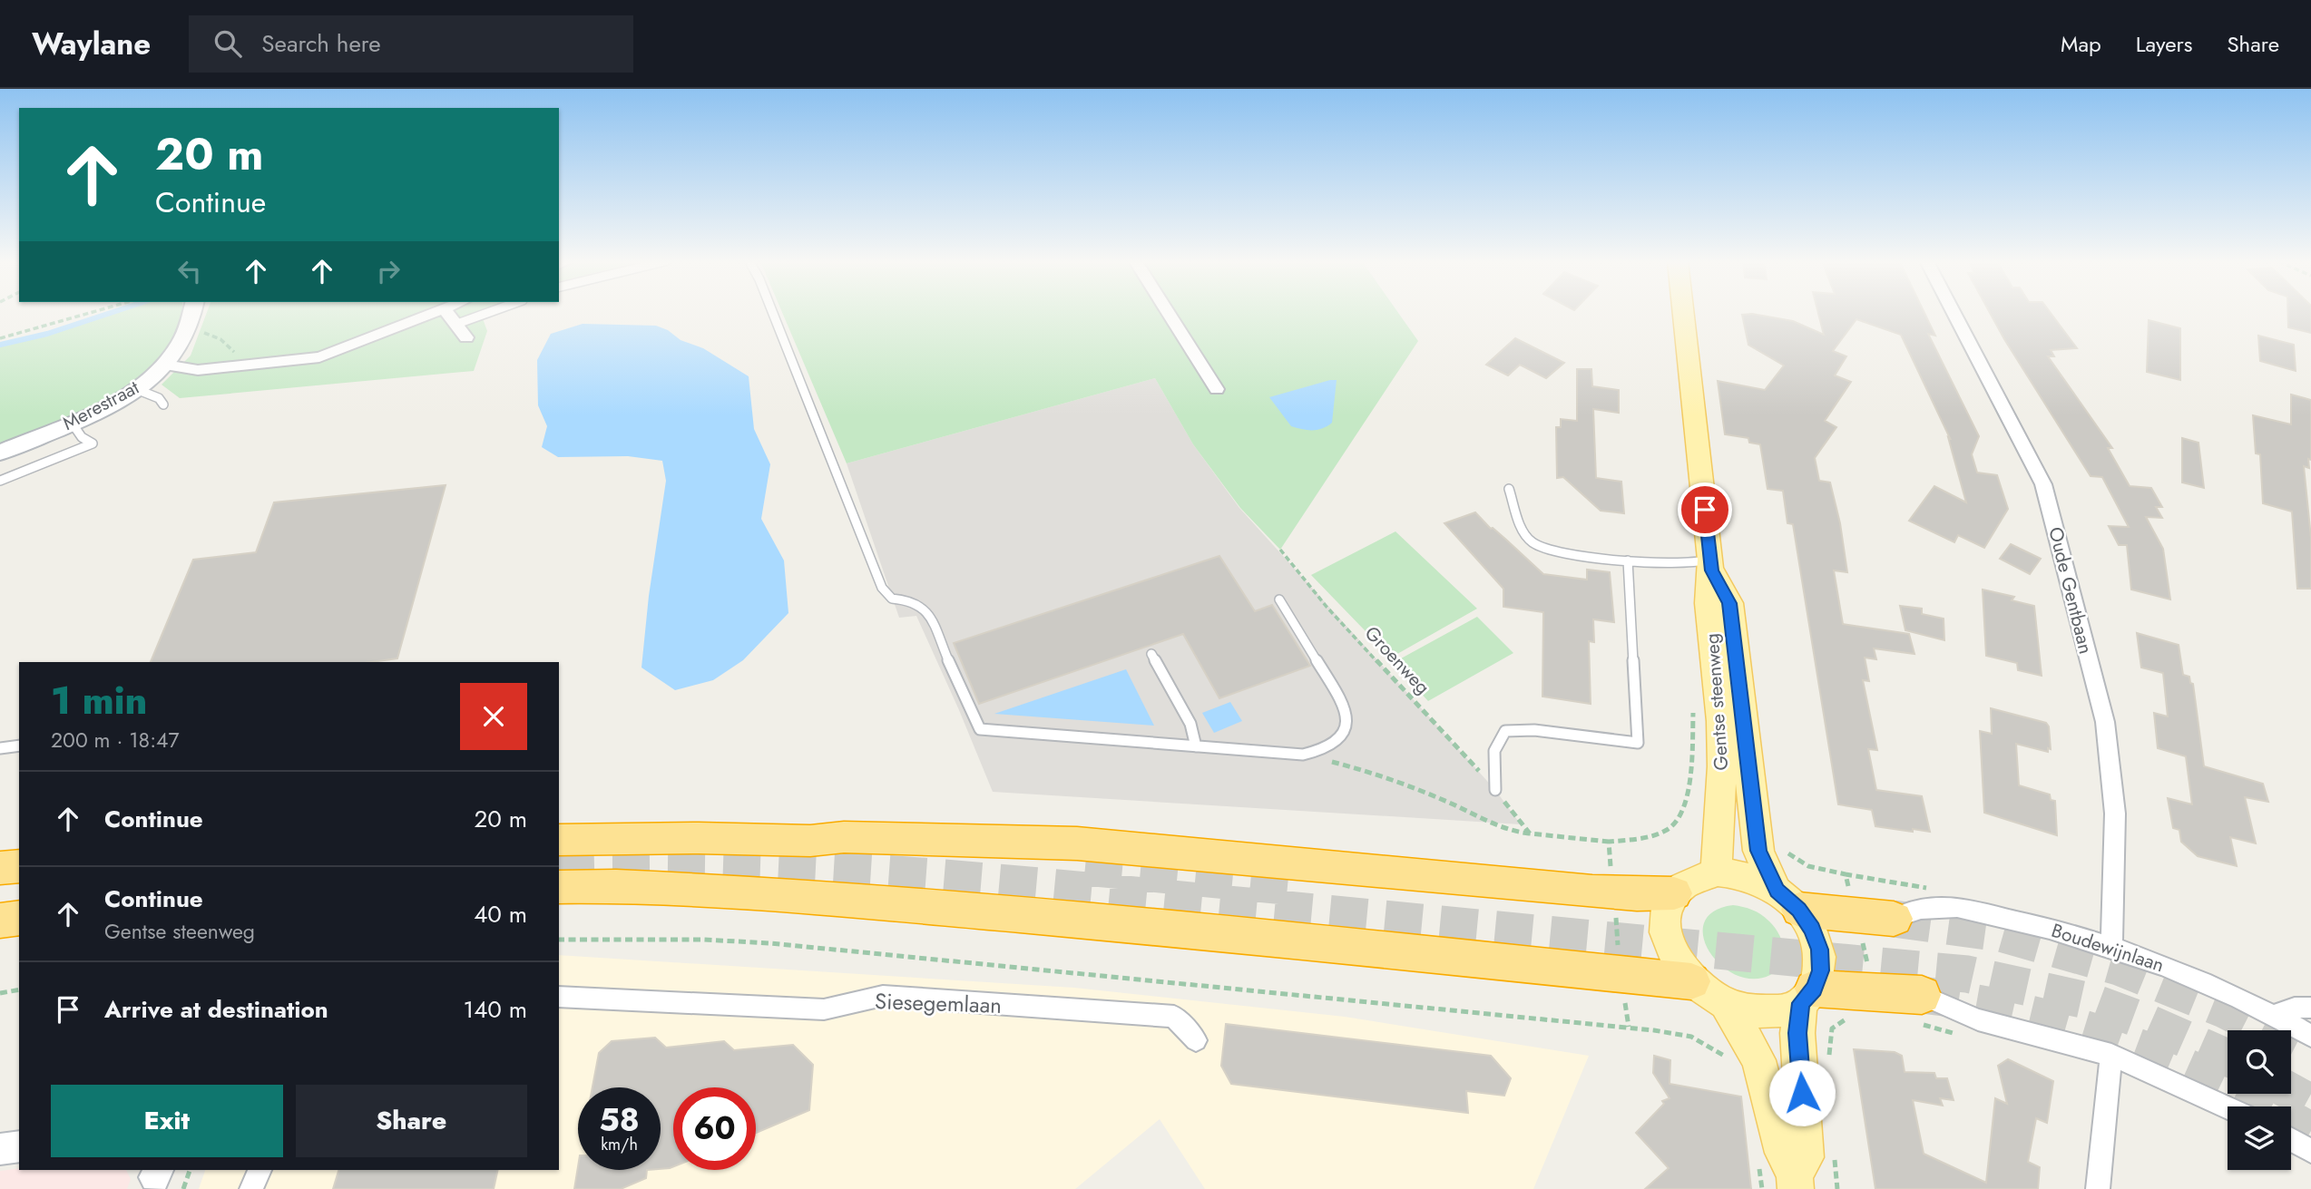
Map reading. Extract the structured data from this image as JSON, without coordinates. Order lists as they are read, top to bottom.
{
  "streets": {
    "main road": ["Gentse steenweg"],
    "street": [
      "Merestraat",
      "Oude Gentbaan",
      "Boudewijnlaan",
      "Siesegemlaan"
    ],
    "path": ["Groenweg"]
  },
  "crossings": [
    ["Oude Gentbaan", "Boudewijnlaan"]
  ],
  "page": {
    "header": "Waylane",
    "search": "Search here",
    "nav": ["Map", "Layers", "Share"],
    "turn": ["20 m", "Continue"],
    "heading": ["1 min", "200 m · 18:47"],
    "list": [
      {
        "name": "Continue",
        "value": "20 m"
      },
      {
        "name": "Continue",
        "note": "Gentse steenweg",
        "value": "40 m"
      },
      {
        "name": "Arrive at destination",
        "value": "140 m"
      }
    ],
    "buttons": ["Exit", "Share"],
    "speed": "58 km/h",
    "limit": "60"
  }
}
